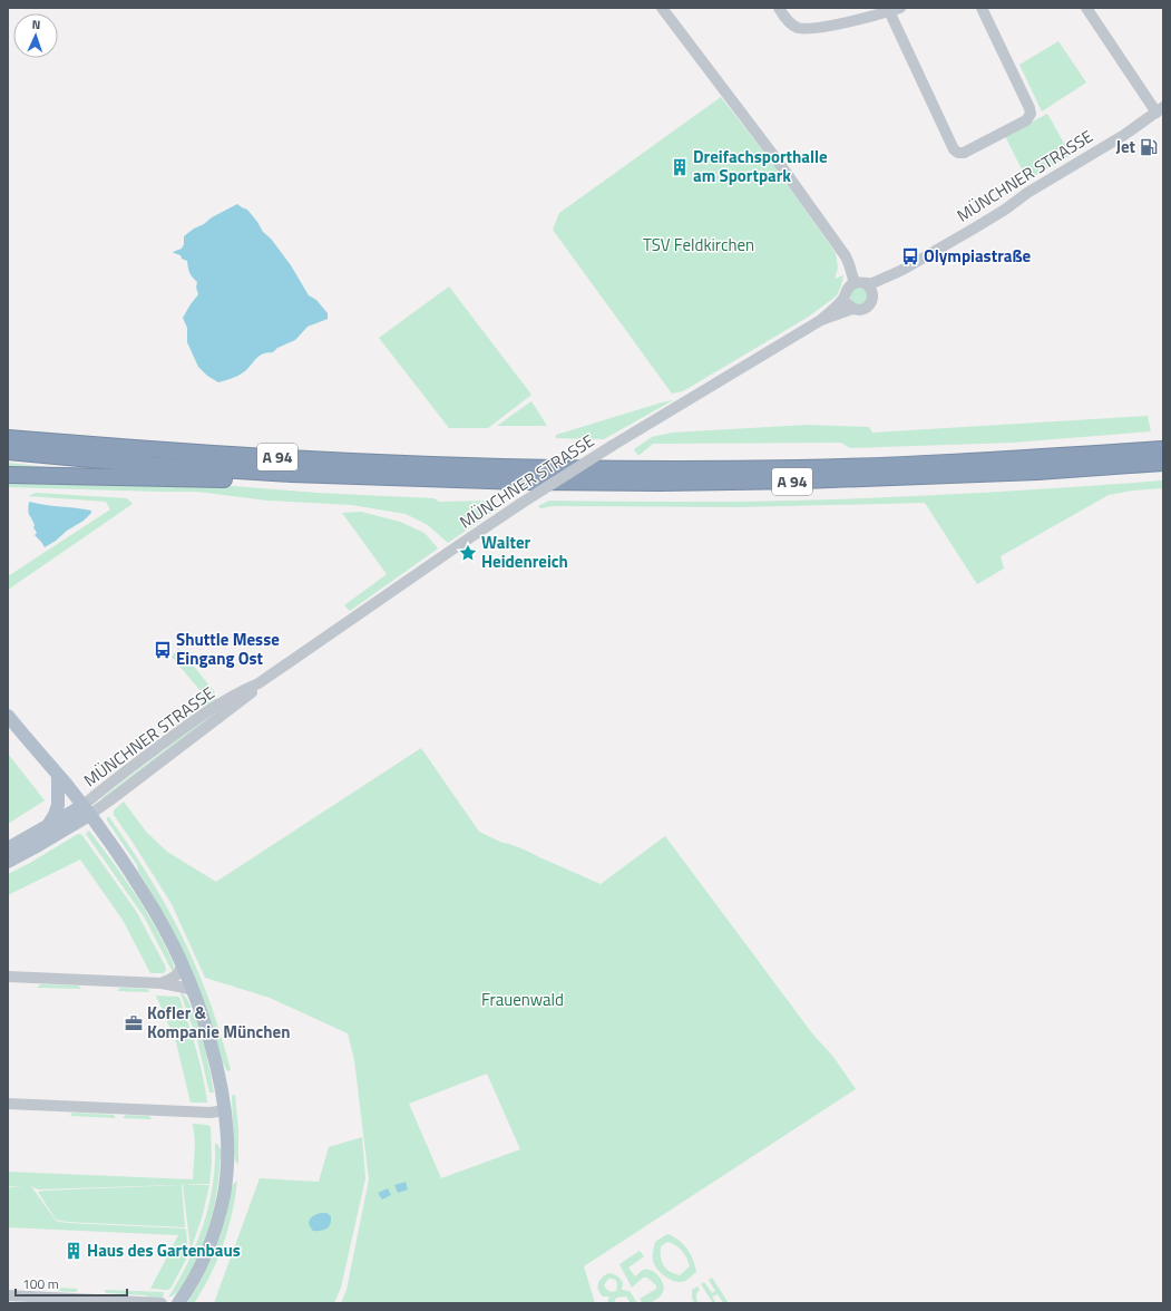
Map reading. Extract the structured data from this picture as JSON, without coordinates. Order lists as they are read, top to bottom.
{
  "streets": {
    "highway": ["A 94"],
    "street": ["MÜNCHNER STRASSE"]
  },
  "parks": ["TSV Feldkirchen", "Frauenwald"],
  "places": {
    "fuel station": ["Jet"],
    "building": ["Dreifachsporthalle am Sportpark", "Haus des Gartenbaus"],
    "bus stop": ["Olympiastraße", "Shuttle Messe Eingang Ost"],
    "place": ["Walter Heidenreich"],
    "office": ["Kofler & Kompanie München"]
  },
  "scale_bar": "100 m",
  "north": "top"
}
